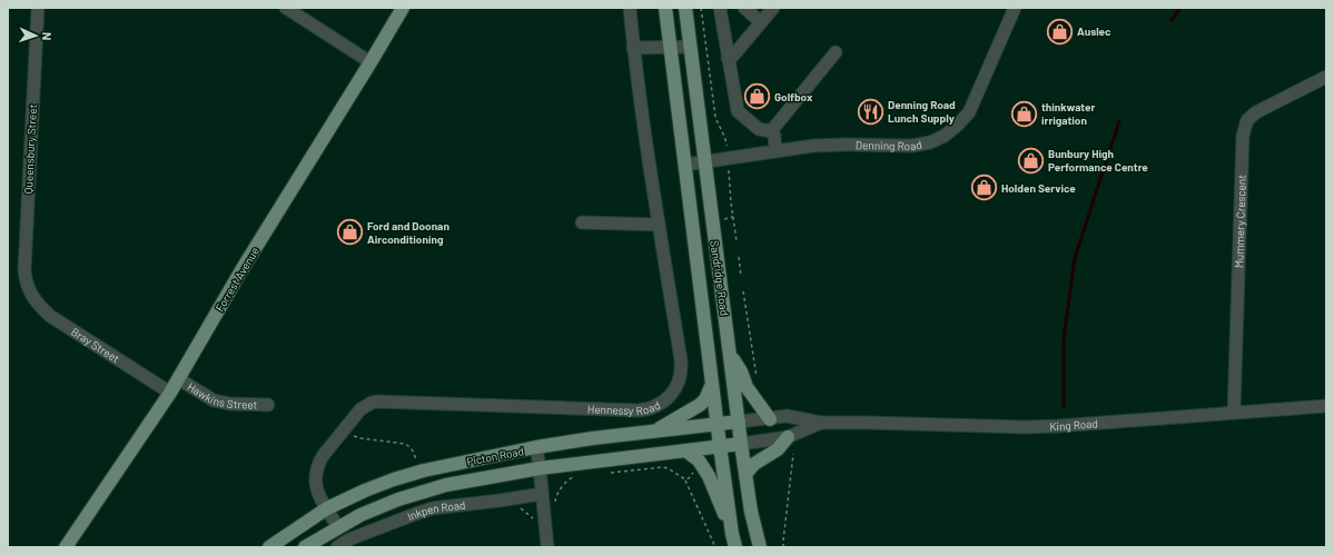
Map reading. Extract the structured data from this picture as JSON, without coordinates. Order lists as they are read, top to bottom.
{
  "streets": {
    "main road": ["Sandridge Road", "Forrest Avenue", "Picton Road"],
    "street": [
      "Denning Road",
      "Queensbury Street",
      "Mummery Crescent",
      "Bray Street",
      "Hawkins Street",
      "Hennessy Road",
      "King Road",
      "Inkpen Road"
    ]
  },
  "crossings": [
    ["Denning Road", "Sandridge Road"],
    ["Queensbury Street", "Bray Street"],
    ["Mummery Crescent", "King Road"],
    ["Sandridge Road", "King Road"],
    ["Sandridge Road", "Picton Road"],
    ["Forrest Avenue", "Bray Street"],
    ["Forrest Avenue", "Hawkins Street"],
    ["Hennessy Road", "Picton Road"],
    ["King Road", "Picton Road"]
  ],
  "places": {
    "shop": [
      "Auslec",
      "Golfbox",
      "thinkwater irrigation",
      "Bunbury High Performance Centre",
      "Holden Service",
      "Ford and Doonan Airconditioning"
    ],
    "restaurant": ["Denning Road Lunch Supply"]
  },
  "north": "right"
}
